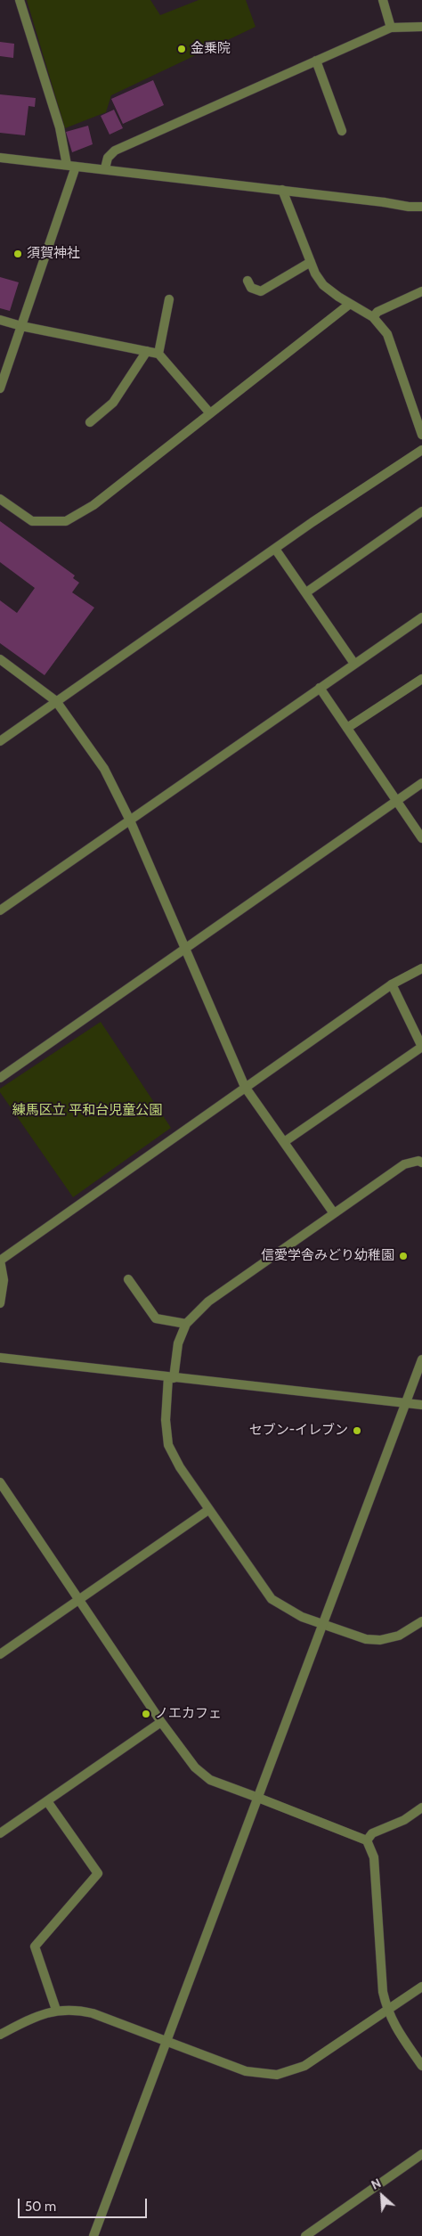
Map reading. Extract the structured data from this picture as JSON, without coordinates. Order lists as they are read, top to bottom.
{
  "parks": ["練馬区立 平和台児童公園"],
  "places": [
    "金乗院",
    "須賀神社",
    "信愛学舎みどり幼稚園",
    "セブン-イレブン",
    "ノエカフェ"
  ],
  "scale_bar": "50 m",
  "north": "top left"
}
